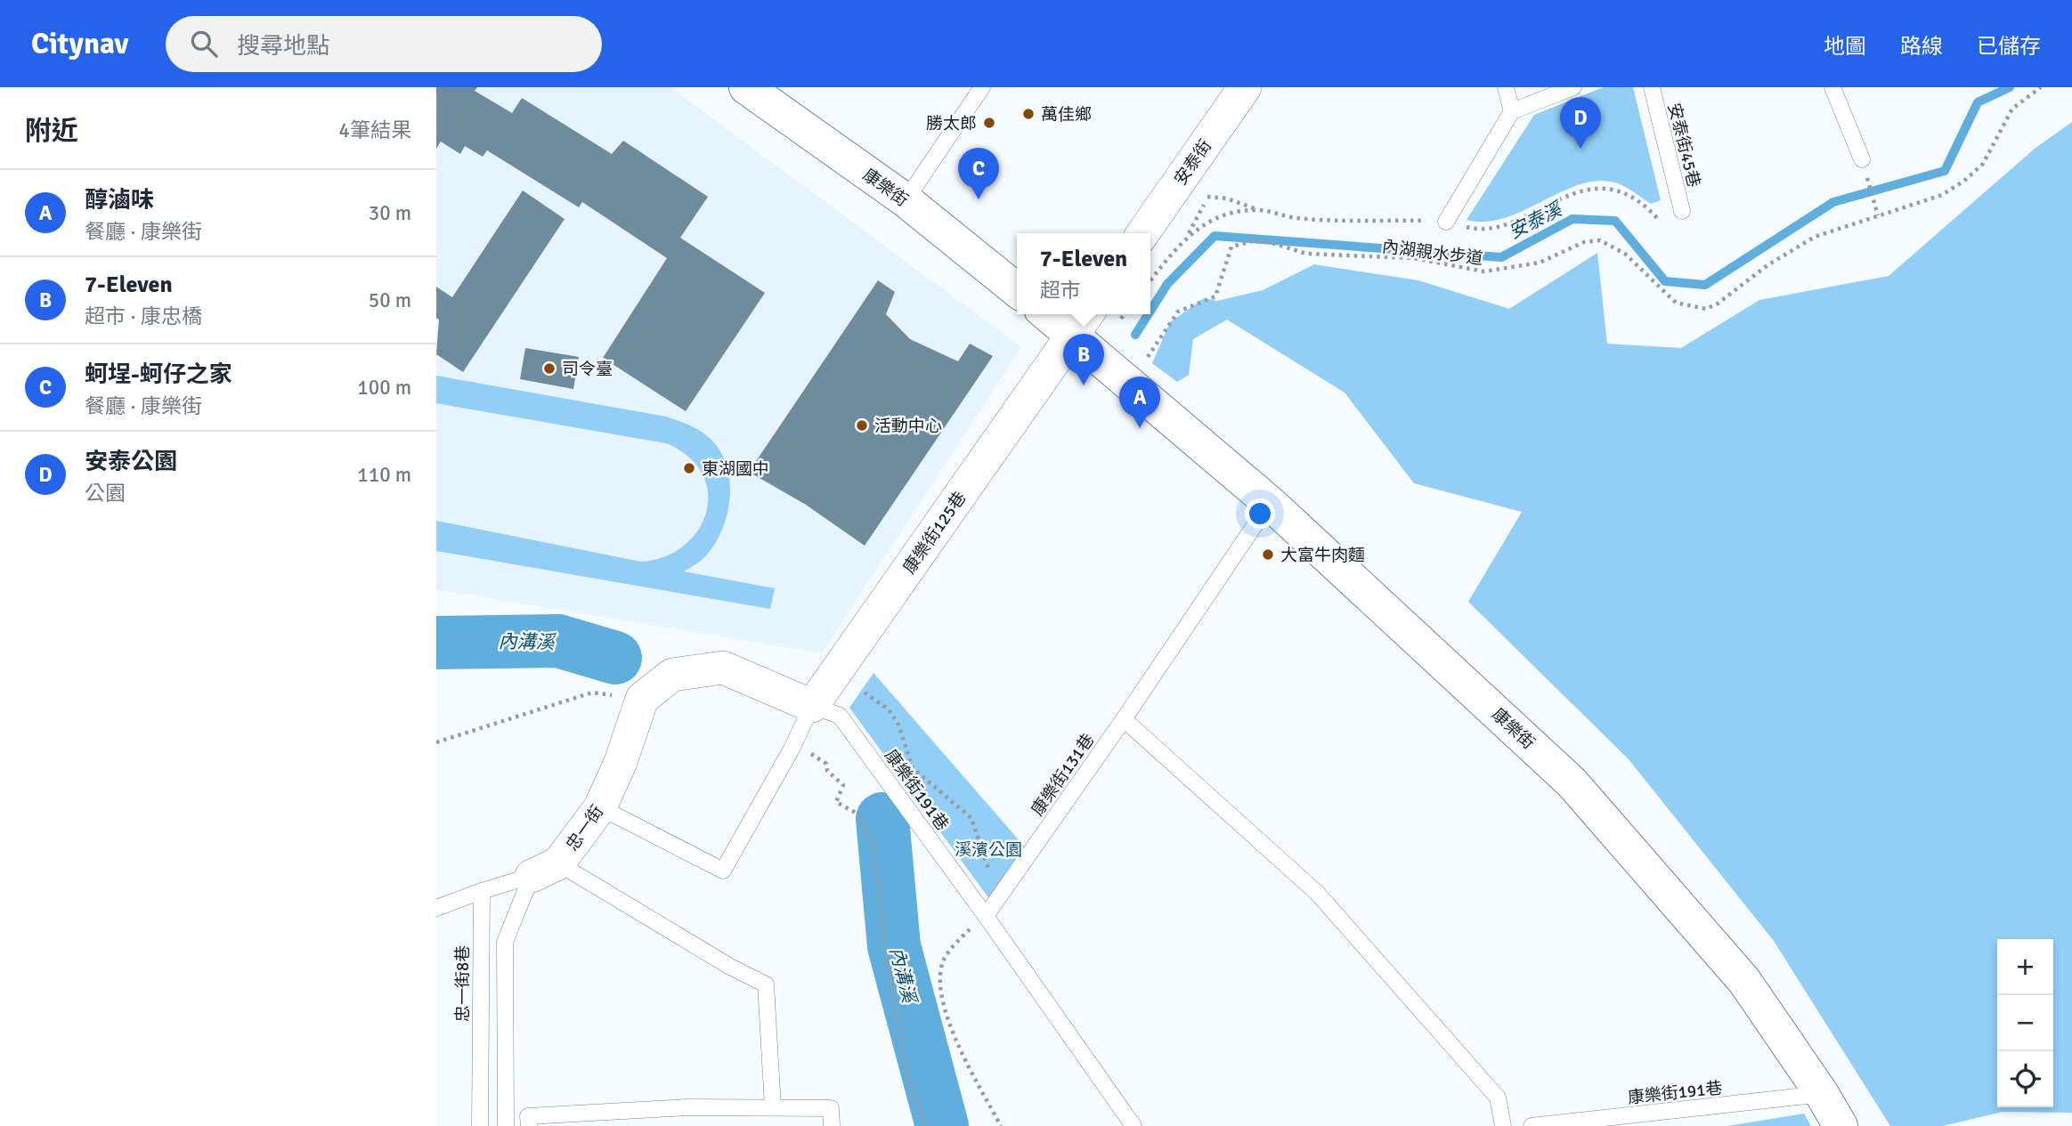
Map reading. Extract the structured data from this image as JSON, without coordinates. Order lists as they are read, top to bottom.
{
  "streets": {
    "street": [
      "安泰街",
      "康樂街",
      "康樂街125巷",
      "忠一街"
    ],
    "lane": [
      "安泰街45巷",
      "康樂街131巷",
      "康樂街191巷",
      "忠一街8巷"
    ],
    "path": ["內湖親水步道"]
  },
  "crossings": [
    ["康樂街", "內湖親水步道"],
    ["康樂街", "康樂街125巷"],
    ["康樂街", "康樂街131巷"],
    ["康樂街", "康樂街191巷"],
    ["康樂街125巷", "康樂街191巷"],
    ["康樂街131巷", "康樂街191巷"]
  ],
  "water": ["安泰溪", "內溝溪"],
  "parks": ["溪濱公園"],
  "places": [
    "萬佳鄉",
    "勝太郎",
    "司令臺",
    "活動中心",
    "東湖國中",
    "大富牛肉麵"
  ],
  "page": {
    "header": "Citynav",
    "search": "搜尋地點",
    "nav": ["地圖", "路線", "已儲存"],
    "heading": ["附近", "4筆結果"],
    "pins": [
      "D",
      "C",
      "B",
      "A"
    ],
    "list": [
      {
        "mark": "A",
        "name": "醇滷味",
        "note": "餐廳 · 康樂街",
        "value": "30 m"
      },
      {
        "mark": "B",
        "name": "7-Eleven",
        "note": "超市 · 康忠橋",
        "value": "50 m"
      },
      {
        "mark": "C",
        "name": "蚵埕-蚵仔之家",
        "note": "餐廳 · 康樂街",
        "value": "100 m"
      },
      {
        "mark": "D",
        "name": "安泰公園",
        "note": "公園",
        "value": "110 m"
      }
    ],
    "popup": ["7-Eleven", "超市"],
    "map_buttons": ["+", "−"]
  }
}
